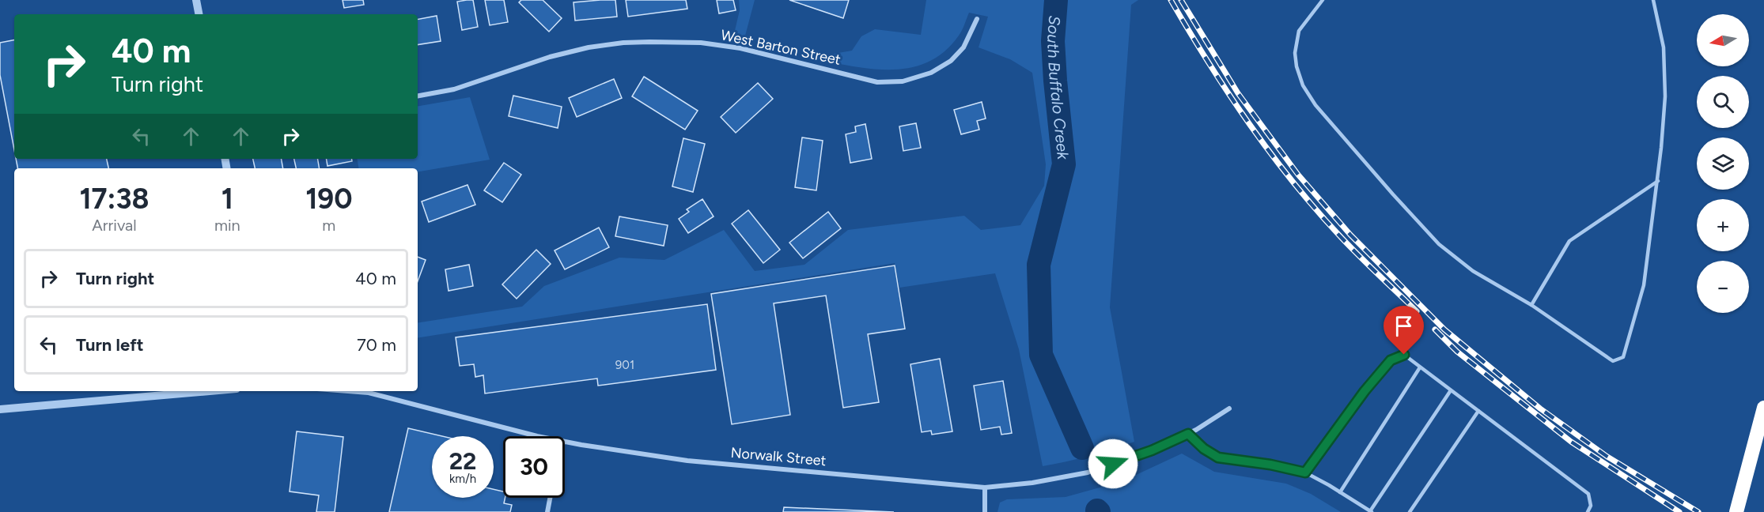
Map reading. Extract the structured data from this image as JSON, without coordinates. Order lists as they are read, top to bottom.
{
  "streets": {
    "street": ["West Barton Street", "Norwalk Street"]
  },
  "water": ["South Buffalo Creek"],
  "house_numbers": ["901"],
  "north": "left",
  "page": {
    "map_buttons": ["+", "−"],
    "turn": ["40 m", "Turn right"],
    "eta": [
      "17:38",
      "Arrival",
      "1",
      "min",
      "190",
      "m"
    ],
    "list": [
      {
        "name": "Turn right",
        "value": "40 m"
      },
      {
        "name": "Turn left",
        "value": "70 m"
      }
    ],
    "speed": "22 km/h",
    "limit": "30"
  }
}
